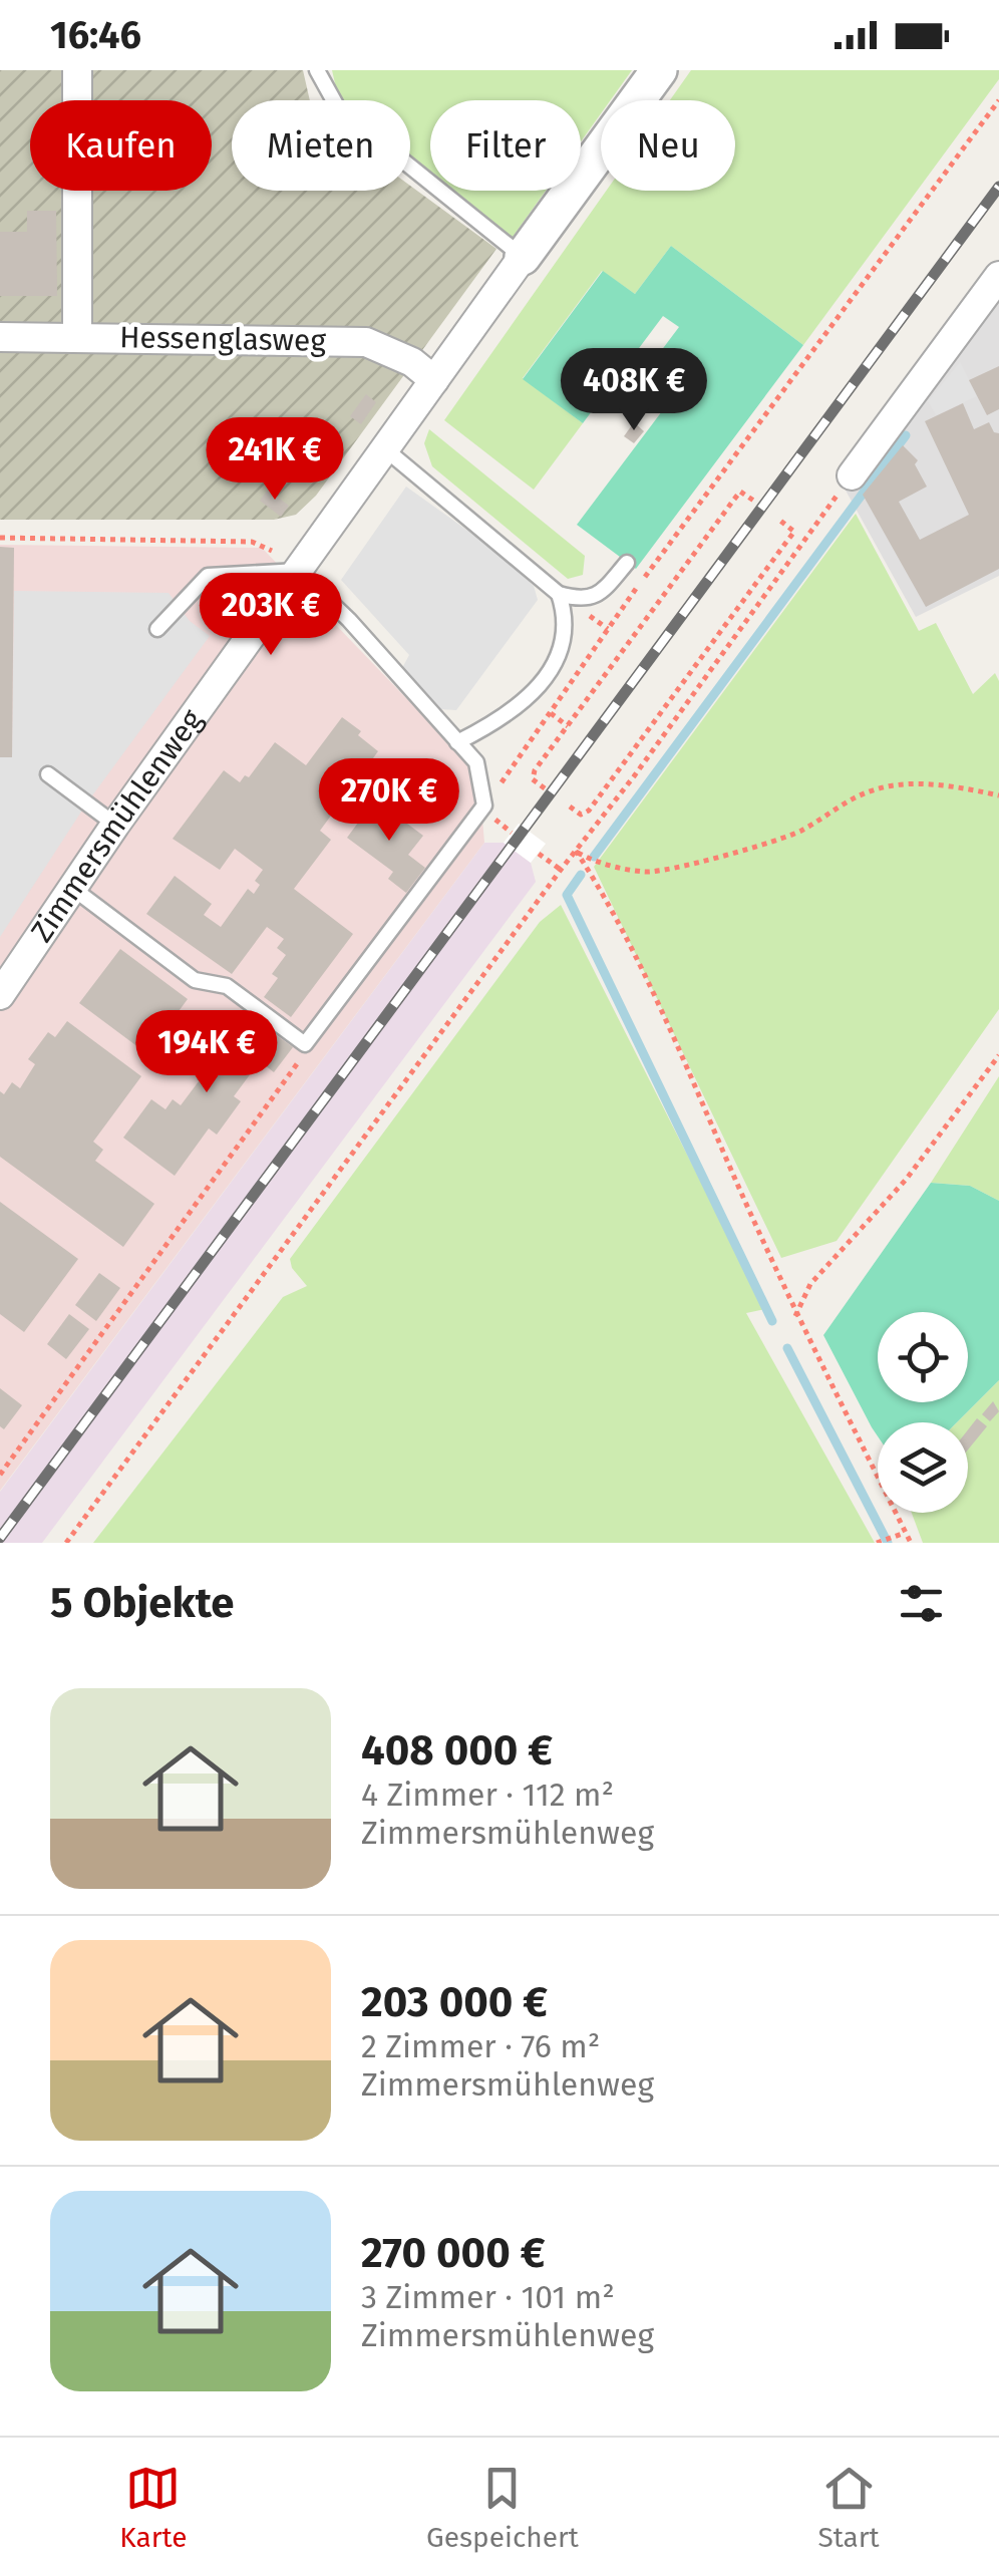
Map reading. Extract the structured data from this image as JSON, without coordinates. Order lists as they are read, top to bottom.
{
  "streets": {
    "street": ["Hessenglasweg", "Zimmersmühlenweg"]
  },
  "crossings": [
    ["Hessenglasweg", "Zimmersmühlenweg"]
  ],
  "page": {
    "status": "16:46",
    "chip": [
      "Kaufen",
      "Mieten",
      "Filter",
      "Neu"
    ],
    "price": [
      "408K €",
      "241K €",
      "203K €",
      "270K €",
      "194K €"
    ],
    "heading": "5 Objekte",
    "list": [
      {
        "name": "408 000 €",
        "note": "4 Zimmer · 112 m² · Zimmersmühlenweg"
      },
      {
        "name": "203 000 €",
        "note": "2 Zimmer · 76 m² · Zimmersmühlenweg"
      },
      {
        "name": "270 000 €",
        "note": "3 Zimmer · 101 m² · Zimmersmühlenweg"
      }
    ],
    "tabs": ["Karte", "Gespeichert", "Start"]
  }
}
